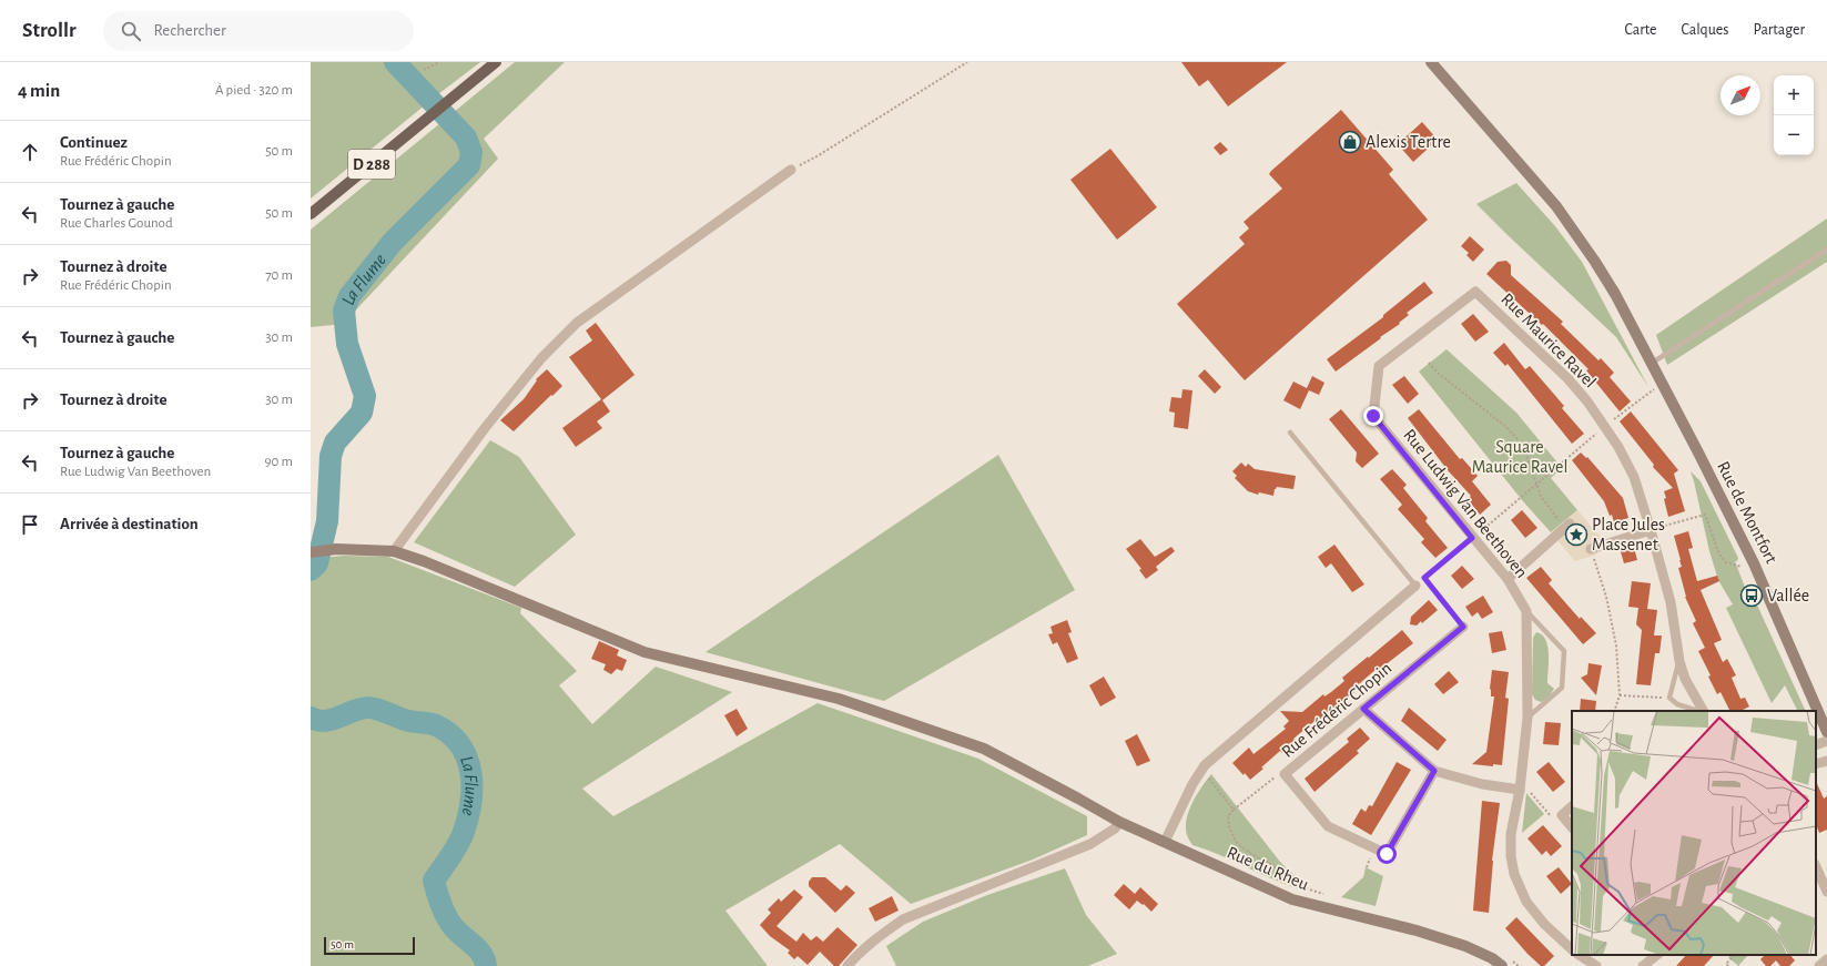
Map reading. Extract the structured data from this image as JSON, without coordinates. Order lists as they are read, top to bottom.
{
  "streets": {
    "main road": ["D 288"],
    "street": [
      "Rue Maurice Ravel",
      "Rue Ludwig Van Beethoven",
      "Rue de Montfort",
      "Rue Frédéric Chopin",
      "Rue du Rheu"
    ]
  },
  "crossings": [
    ["Rue Maurice Ravel", "Rue Ludwig Van Beethoven"]
  ],
  "water": ["La Flume"],
  "parks": ["Square Maurice Ravel"],
  "places": {
    "shop": ["Alexis Tertre"],
    "place": ["Place Jules Massenet"],
    "bus stop": ["Vallée"]
  },
  "scale_bar": "50 m",
  "north": "top right",
  "page": {
    "header": "Strollr",
    "search": "Rechercher",
    "nav": ["Carte", "Calques", "Partager"],
    "heading": ["4 min", "À pied · 320 m"],
    "map_buttons": ["+", "−"],
    "list": [
      ["Continuez", "Rue Frédéric Chopin", "50 m"],
      ["Tournez à gauche", "Rue Charles Gounod", "50 m"],
      ["Tournez à droite", "Rue Frédéric Chopin", "70 m"],
      ["Tournez à gauche", "30 m"],
      ["Tournez à droite", "30 m"],
      ["Tournez à gauche", "Rue Ludwig Van Beethoven", "90 m"],
      "Arrivée à destination"
    ],
    "scale": "50 m"
  }
}
